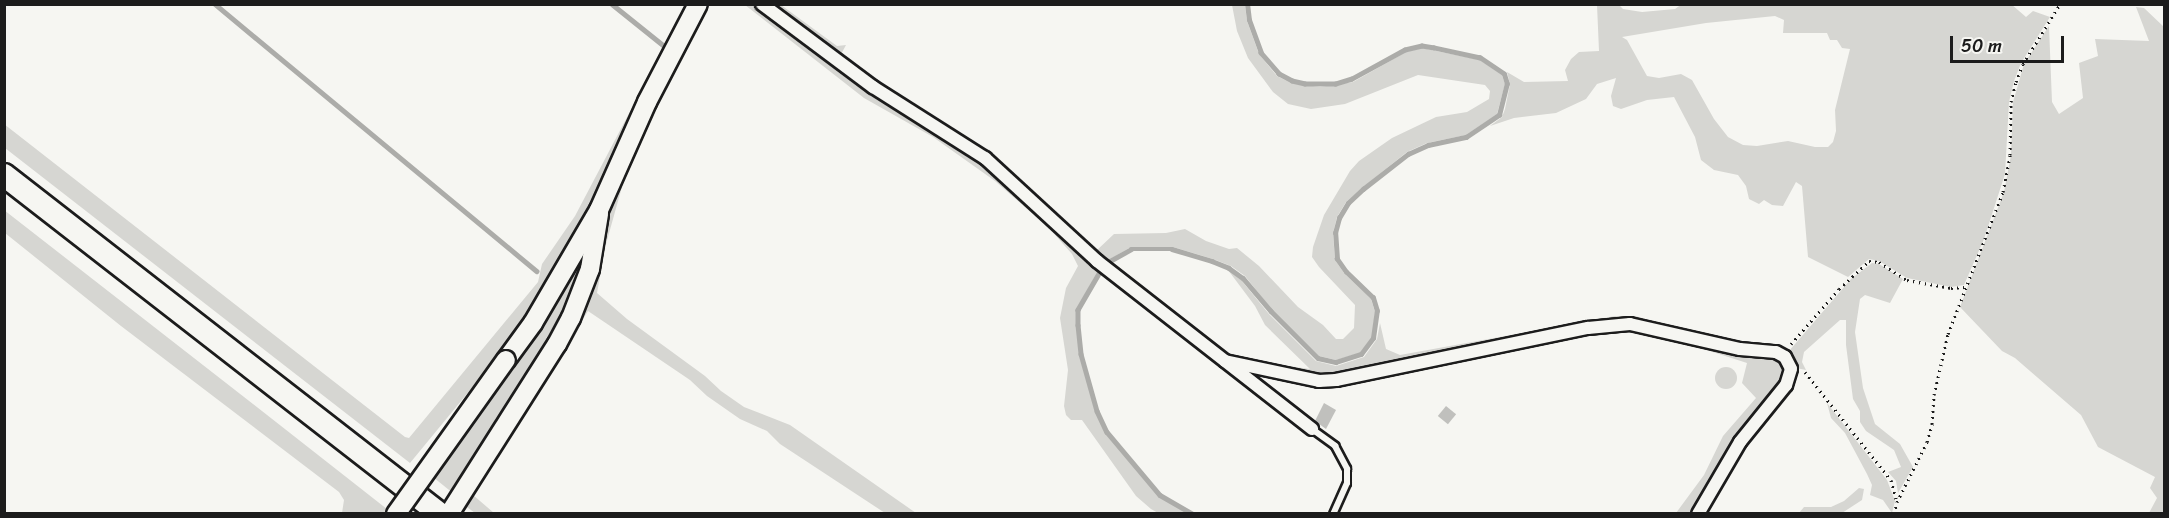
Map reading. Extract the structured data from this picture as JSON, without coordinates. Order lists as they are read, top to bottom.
{
  "scale_bar": "50 m"
}
